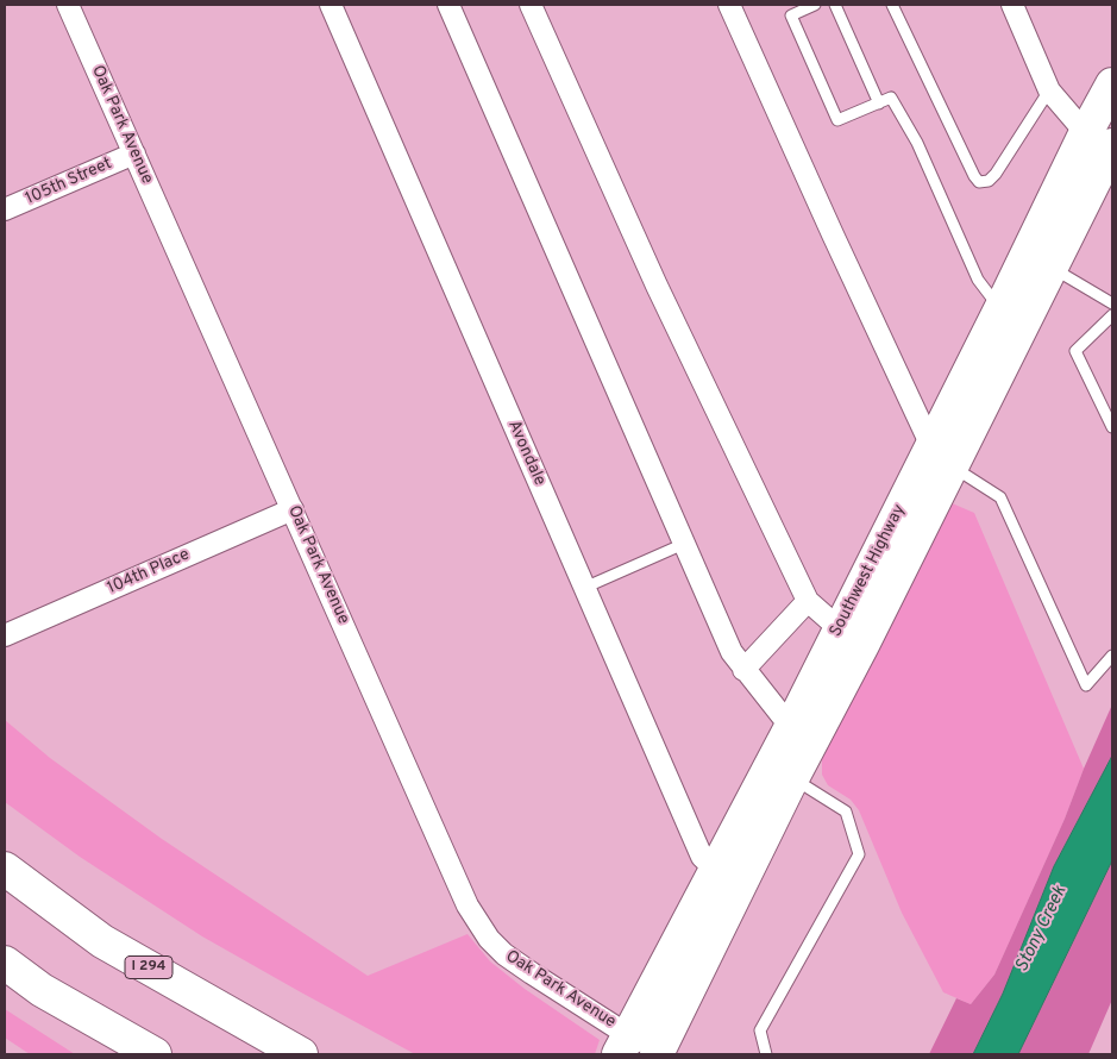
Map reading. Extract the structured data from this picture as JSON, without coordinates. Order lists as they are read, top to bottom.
{
  "streets": {
    "main road": ["Southwest Highway", "I 294"],
    "street": [
      "Oak Park Avenue",
      "105th Street",
      "Avondale",
      "104th Place"
    ]
  },
  "crossings": [
    ["Oak Park Avenue", "105th Street"],
    ["Oak Park Avenue", "Southwest Highway"],
    ["Oak Park Avenue", "104th Place"],
    ["Avondale", "Southwest Highway"]
  ],
  "water": ["Stony Creek"]
}
